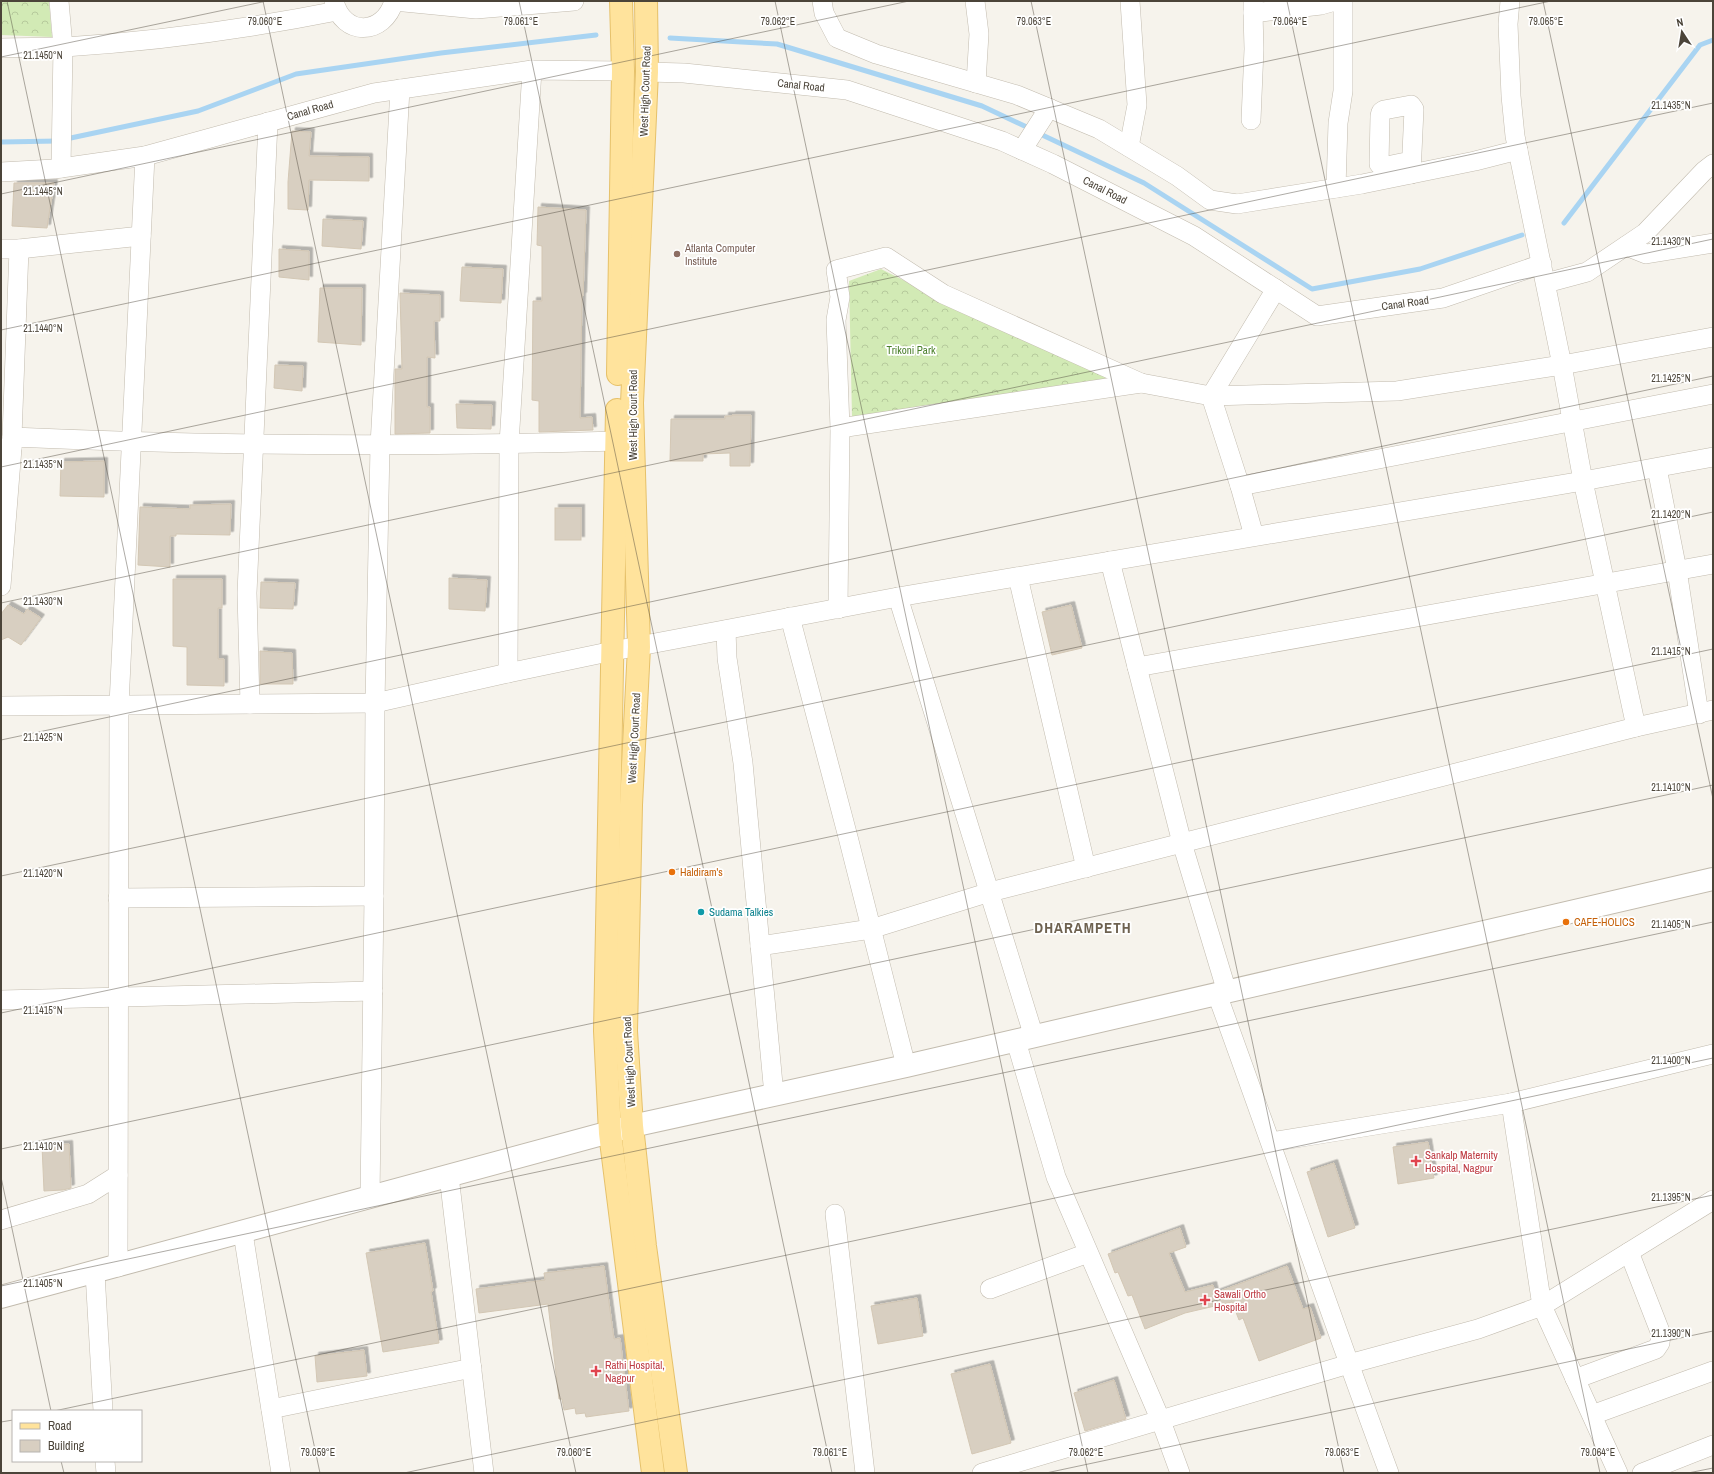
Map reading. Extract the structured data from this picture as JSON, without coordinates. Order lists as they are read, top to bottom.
{
  "streets": {
    "main road": ["West High Court Road"],
    "street": ["Canal Road"]
  },
  "crossings": [
    ["Canal Road", "West High Court Road"]
  ],
  "districts": ["DHARAMPETH"],
  "parks": ["Trikoni Park"],
  "places": {
    "other": [
      "Atlanta Computer Institute",
      "Haldiram's",
      "Sudama Talkies",
      "CAFE-HOLICS"
    ],
    "health": ["Sankalp Maternity Hospital, Nagpur", "Sawali Ortho Hospital", "Rathi Hospital, Nagpur"]
  },
  "legend": ["Road", "Building"],
  "north": "top",
  "coordinates": [
    "79.060°E",
    "79.061°E",
    "79.062°E",
    "79.063°E",
    "79.064°E",
    "79.065°E",
    "21.1450°N",
    "21.1435°N",
    "21.1445°N",
    "21.1430°N",
    "21.1440°N",
    "21.1425°N",
    "21.1420°N",
    "21.1415°N",
    "21.1410°N",
    "21.1405°N",
    "21.1400°N",
    "21.1395°N",
    "21.1390°N",
    "79.059°E"
  ]
}
